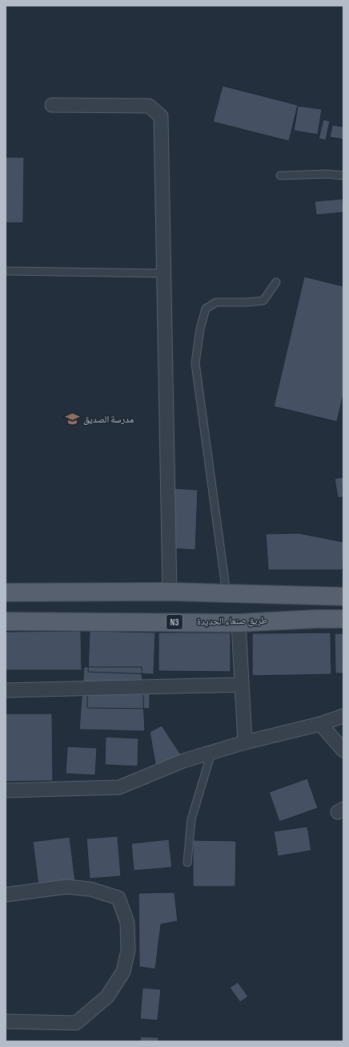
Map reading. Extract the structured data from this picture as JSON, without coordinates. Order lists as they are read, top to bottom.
{
  "streets": {
    "main road": ["طريق صنعاء الحديدة", "N3"]
  },
  "places": {
    "school or university": ["مدرسة الصديق"]
  }
}
